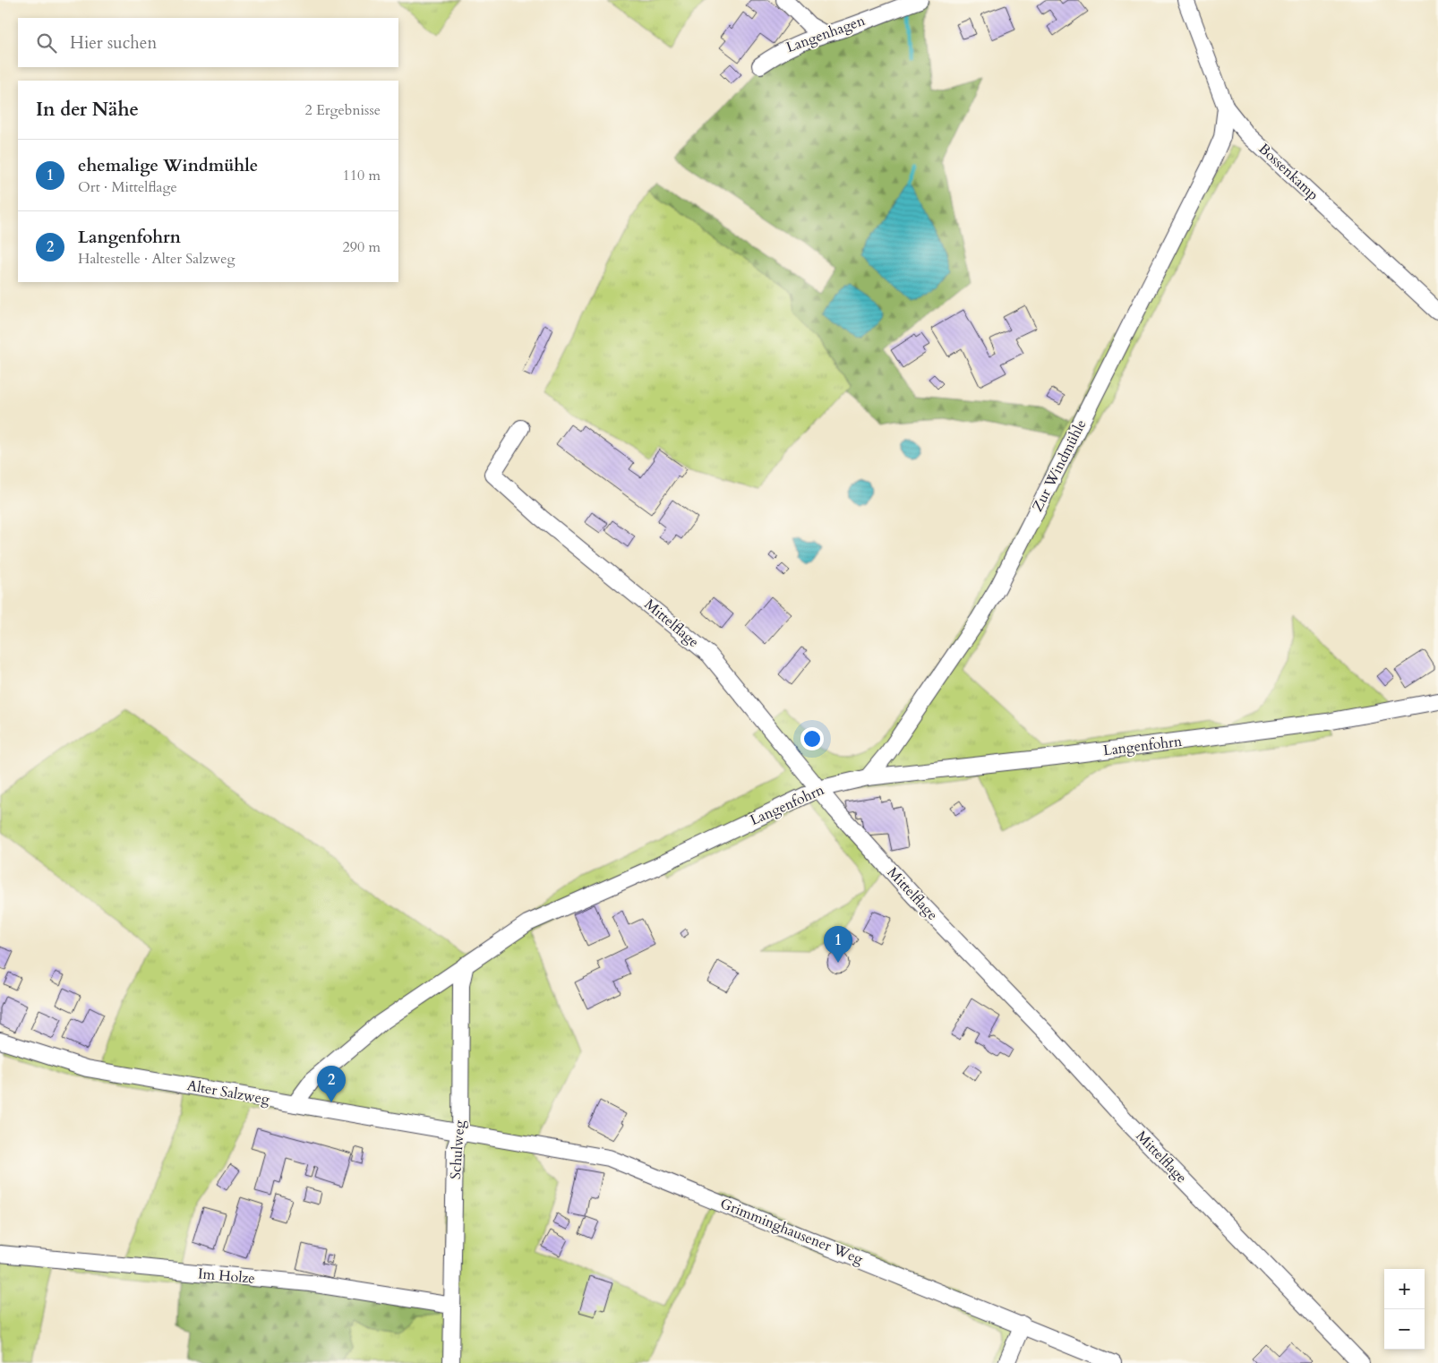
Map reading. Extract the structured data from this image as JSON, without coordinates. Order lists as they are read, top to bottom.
{
  "streets": {
    "street": [
      "Langenhagen",
      "Bossenkamp",
      "Zur Windmühle",
      "Mittelflage",
      "Langenfohrn",
      "Alter Salzweg",
      "Schulweg",
      "Grimminghausener Weg",
      "Im Holze"
    ]
  },
  "crossings": [
    ["Bossenkamp", "Zur Windmühle"],
    ["Zur Windmühle", "Langenfohrn"],
    ["Mittelflage", "Langenfohrn"],
    ["Langenfohrn", "Alter Salzweg"],
    ["Langenfohrn", "Schulweg"],
    ["Alter Salzweg", "Schulweg"],
    ["Alter Salzweg", "Grimminghausener Weg"],
    ["Schulweg", "Grimminghausener Weg"],
    ["Schulweg", "Im Holze"]
  ],
  "page": {
    "search": "Hier suchen",
    "heading": ["In der Nähe", "2 Ergebnisse"],
    "list": [
      {
        "mark": "1",
        "name": "ehemalige Windmühle",
        "note": "Ort · Mittelflage",
        "value": "110 m"
      },
      {
        "mark": "2",
        "name": "Langenfohrn",
        "note": "Haltestelle · Alter Salzweg",
        "value": "290 m"
      }
    ],
    "pins": ["1", "2"],
    "map_buttons": ["+", "−"]
  }
}
